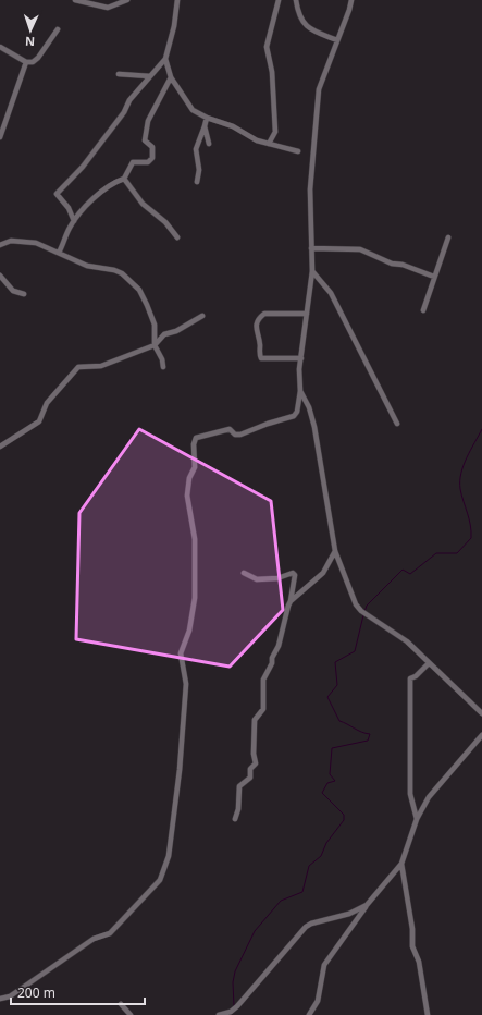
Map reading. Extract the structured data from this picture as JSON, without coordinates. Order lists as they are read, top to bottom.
{
  "scale_bar": "200 m",
  "north": "bottom"
}
